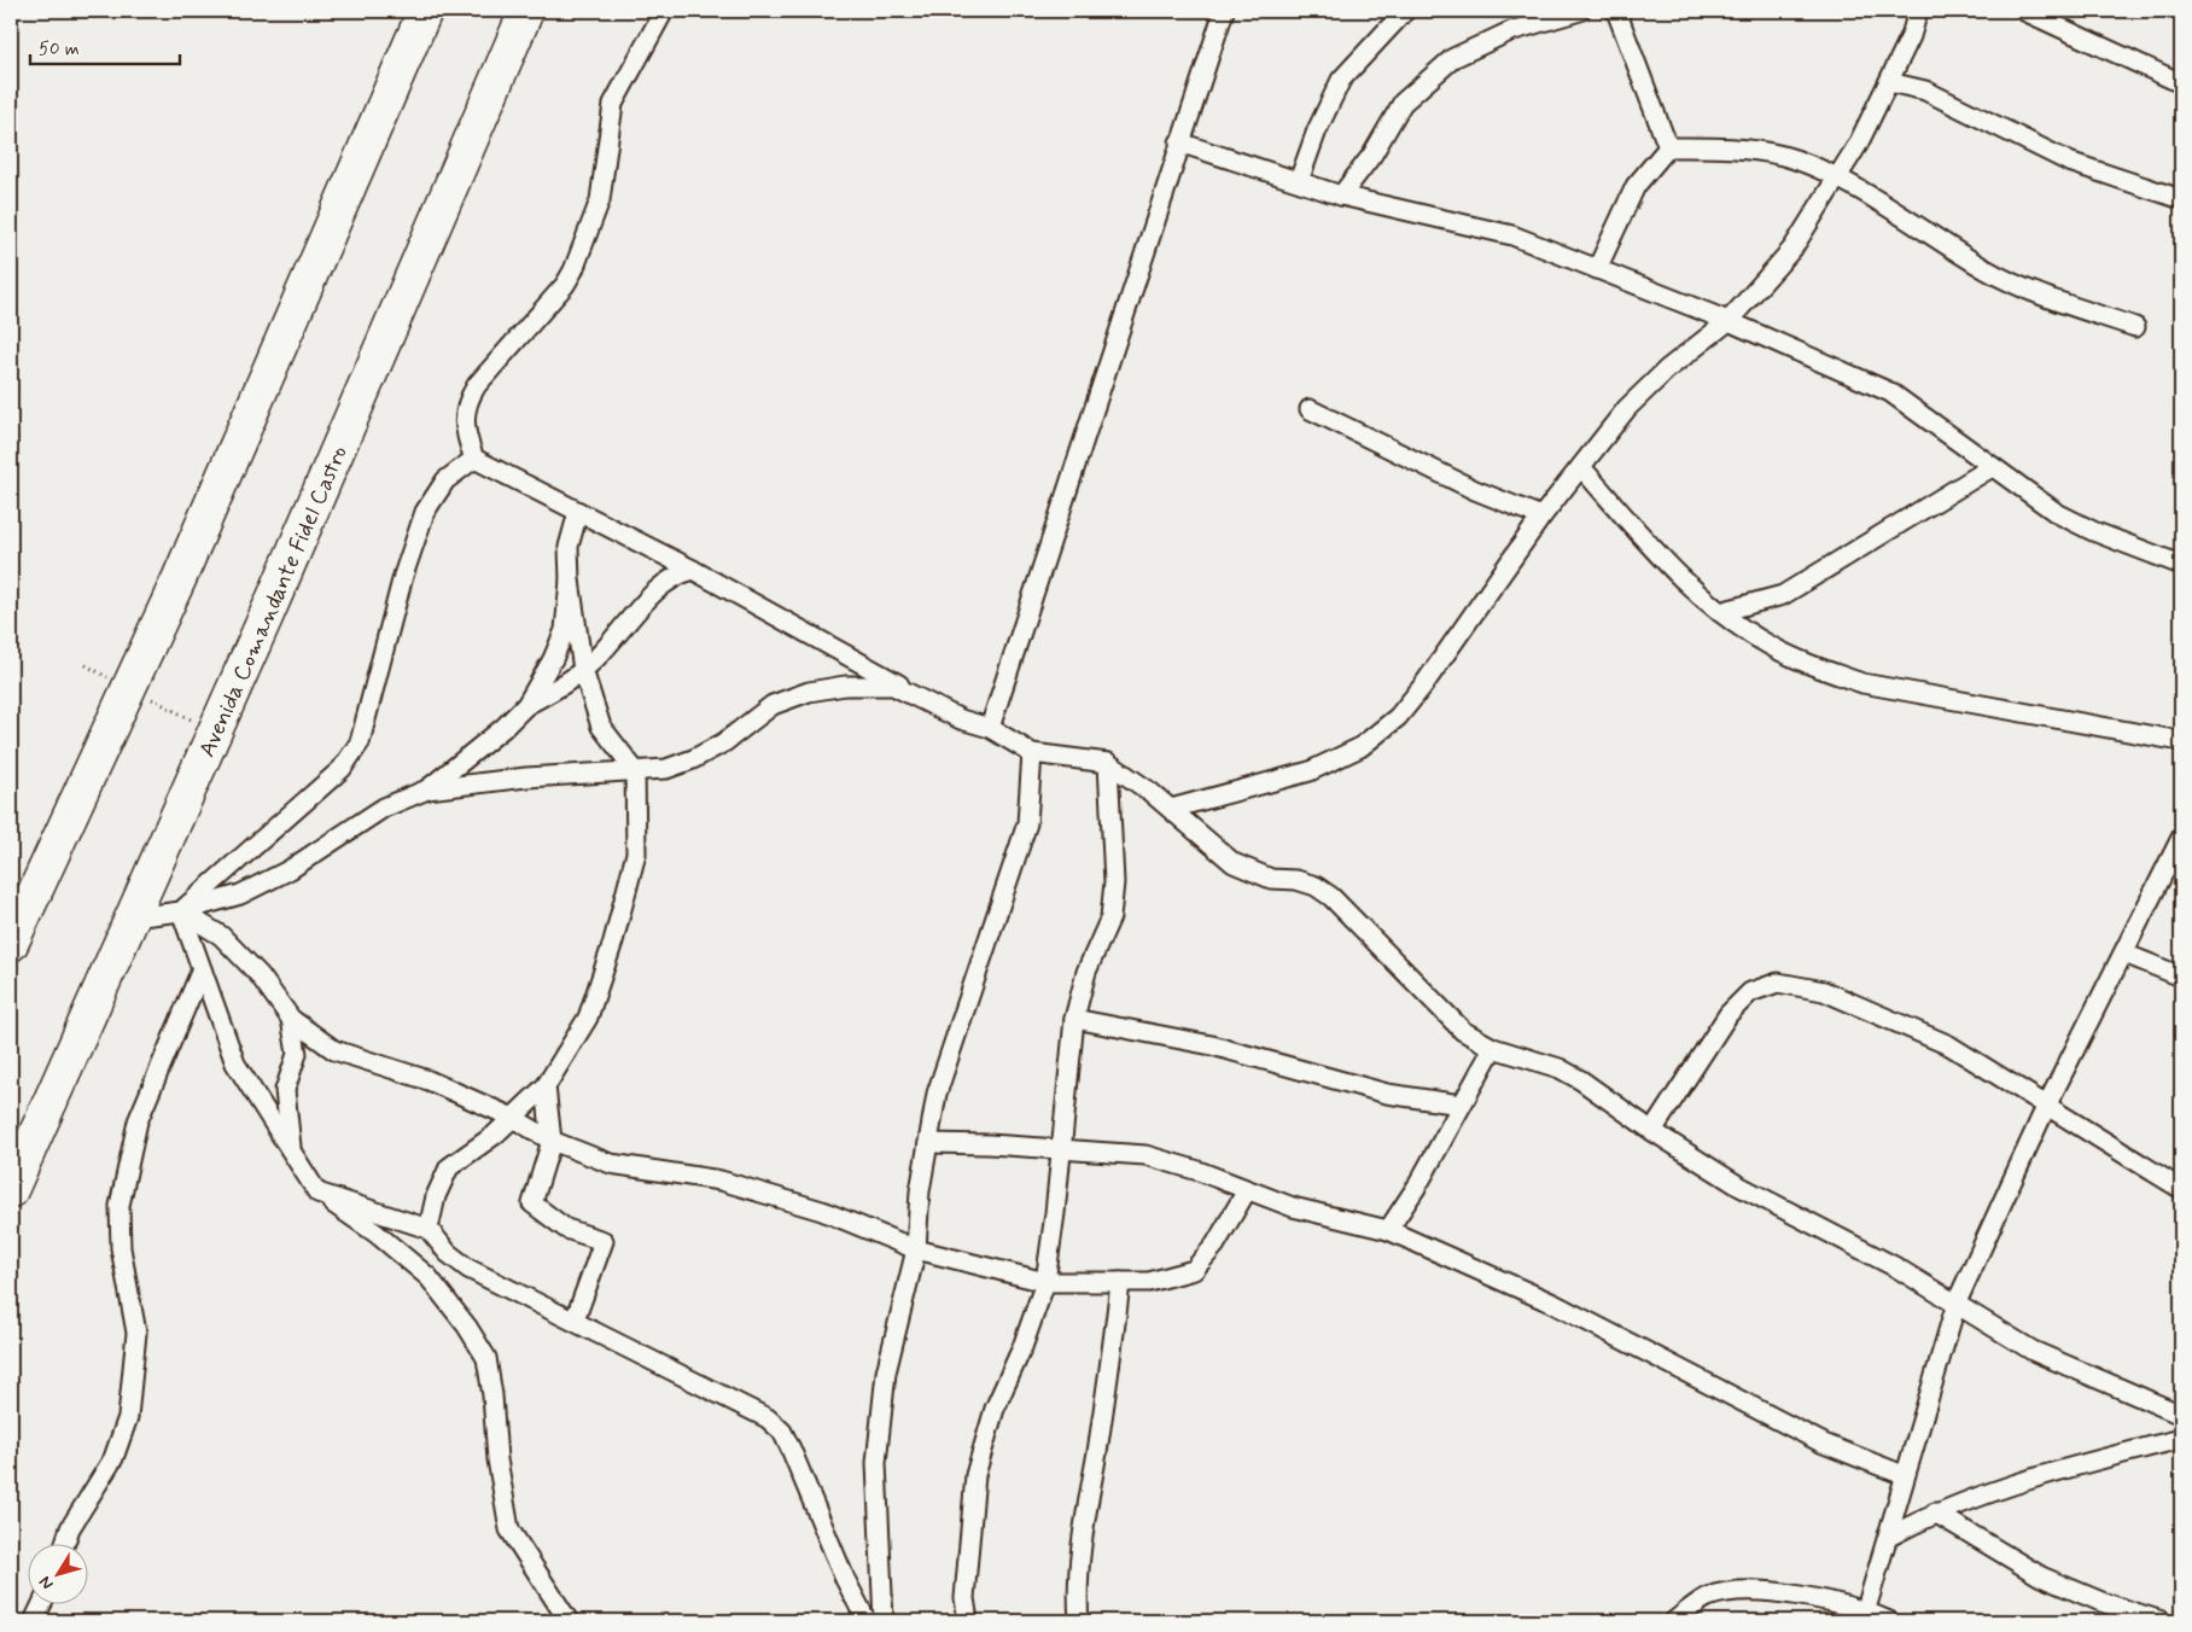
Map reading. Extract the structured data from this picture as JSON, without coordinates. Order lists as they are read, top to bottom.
{
  "streets": {
    "highway": ["Avenida Comandante Fidel Castro"]
  },
  "scale_bar": "50 m",
  "north": "bottom left"
}
